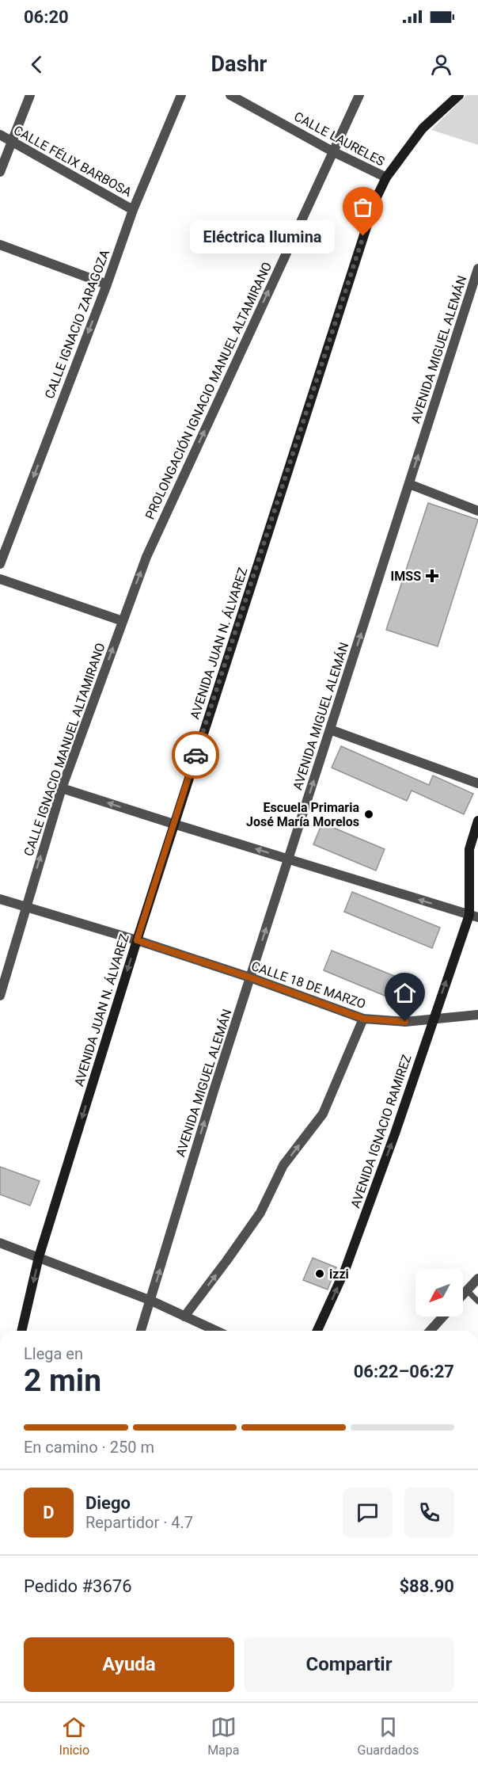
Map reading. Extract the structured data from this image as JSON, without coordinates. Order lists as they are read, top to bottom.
{
  "streets": {
    "main road": ["AVENIDA JUAN N. ÁLVAREZ", "AVENIDA IGNACIO RAMIREZ"],
    "street": [
      "CALLE LAURELES",
      "CALLE FÉLIX BARBOSA",
      "CALLE IGNACIO ZARAGOZA",
      "AVENIDA MIGUEL ALEMÁN",
      "PROLONGACIÓN IGNACIO MANUEL ALTAMIRANO",
      "CALLE IGNACIO MANUEL ALTAMIRANO",
      "CALLE 18 DE MARZO"
    ]
  },
  "crossings": [
    ["CALLE LAURELES", "PROLONGACIÓN IGNACIO MANUEL ALTAMIRANO"],
    ["CALLE LAURELES", "AVENIDA JUAN N. ÁLVAREZ"],
    ["CALLE FÉLIX BARBOSA", "CALLE IGNACIO ZARAGOZA"],
    ["AVENIDA MIGUEL ALEMÁN", "CALLE 18 DE MARZO"],
    ["PROLONGACIÓN IGNACIO MANUEL ALTAMIRANO", "CALLE IGNACIO MANUEL ALTAMIRANO"],
    ["AVENIDA JUAN N. ÁLVAREZ", "CALLE 18 DE MARZO"],
    ["CALLE IGNACIO MANUEL ALTAMIRANO", "CALLE 18 DE MARZO"],
    ["CALLE 18 DE MARZO", "AVENIDA IGNACIO RAMIREZ"]
  ],
  "one_way": [
    "CALLE IGNACIO ZARAGOZA",
    "AVENIDA MIGUEL ALEMÁN",
    "PROLONGACIÓN IGNACIO MANUEL ALTAMIRANO",
    "CALLE IGNACIO MANUEL ALTAMIRANO",
    "AVENIDA IGNACIO RAMIREZ"
  ],
  "places": {
    "other": ["Eléctrica Ilumina", "Escuela Primaria José María Morelos", "izzi"],
    "health": ["IMSS"]
  },
  "north": "bottom left",
  "page": {
    "status": "06:20",
    "header": "Dashr",
    "bubble": "Eléctrica Ilumina",
    "heading": ["2 min", "Llega en", "06:22–06:27"],
    "panel": [
      "Diego",
      "Repartidor · 4.7",
      "Pedido #3676",
      "$88.90"
    ],
    "bar": "En camino · 250 m",
    "round": "D",
    "buttons": ["Ayuda", "Compartir"],
    "tabs": ["Inicio", "Mapa", "Guardados"]
  }
}
